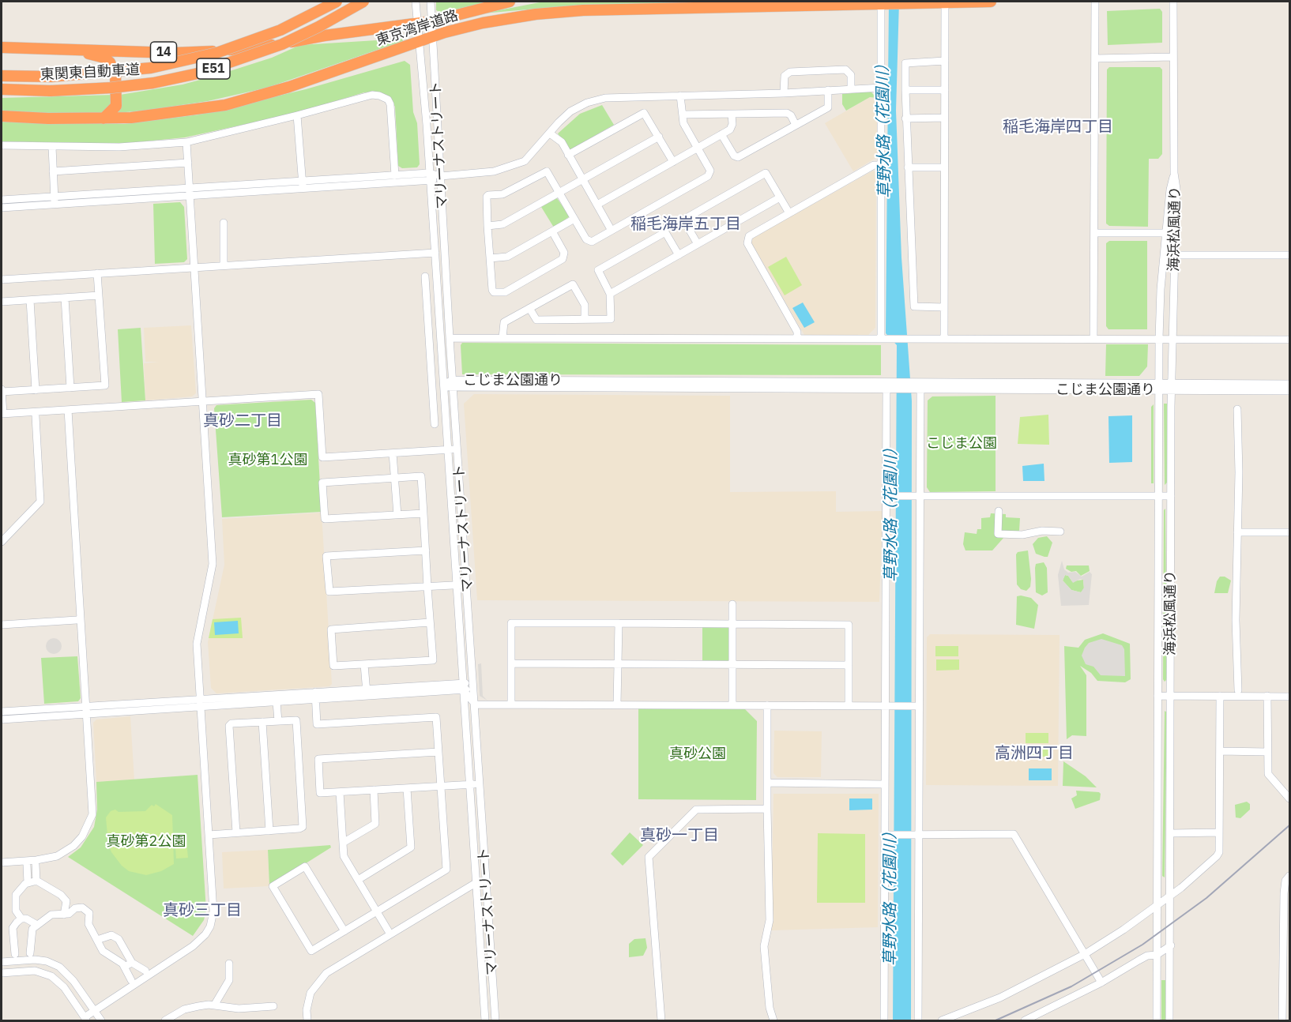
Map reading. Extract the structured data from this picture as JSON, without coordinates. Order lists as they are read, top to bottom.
{
  "streets": {
    "highway": [
      "東京湾岸道路",
      "14",
      "E51",
      "東関東自動車道"
    ],
    "street": ["マリーナストリート", "海浜松風通り", "こじま公園通り"]
  },
  "crossings": [
    ["東京湾岸道路", "マリーナストリート"],
    ["マリーナストリート", "こじま公園通り"],
    ["海浜松風通り", "こじま公園通り"]
  ],
  "districts": [
    "稲毛海岸四丁目",
    "稲毛海岸五丁目",
    "真砂二丁目",
    "高洲四丁目",
    "真砂一丁目",
    "真砂三丁目"
  ],
  "water": ["草野水路（花園川）"],
  "parks": [
    "こじま公園",
    "真砂第1公園",
    "真砂公園",
    "真砂第2公園"
  ]
}
